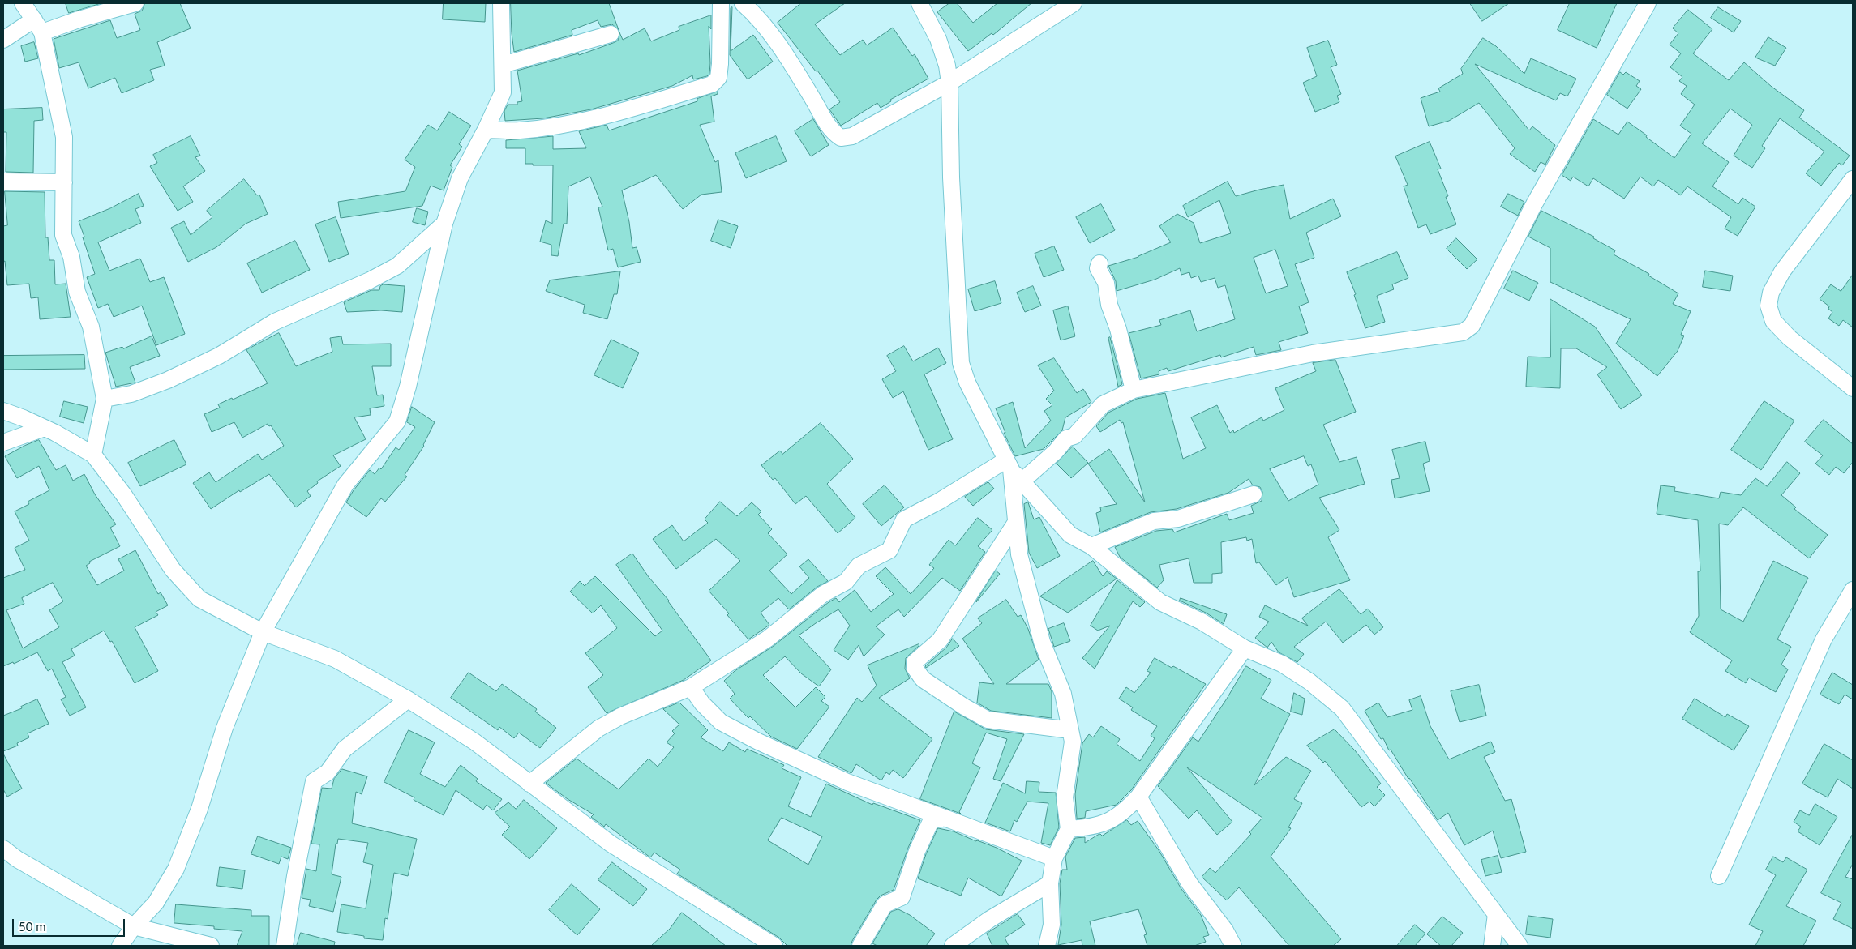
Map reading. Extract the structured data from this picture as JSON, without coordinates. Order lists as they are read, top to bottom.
{
  "scale_bar": "50 m"
}
